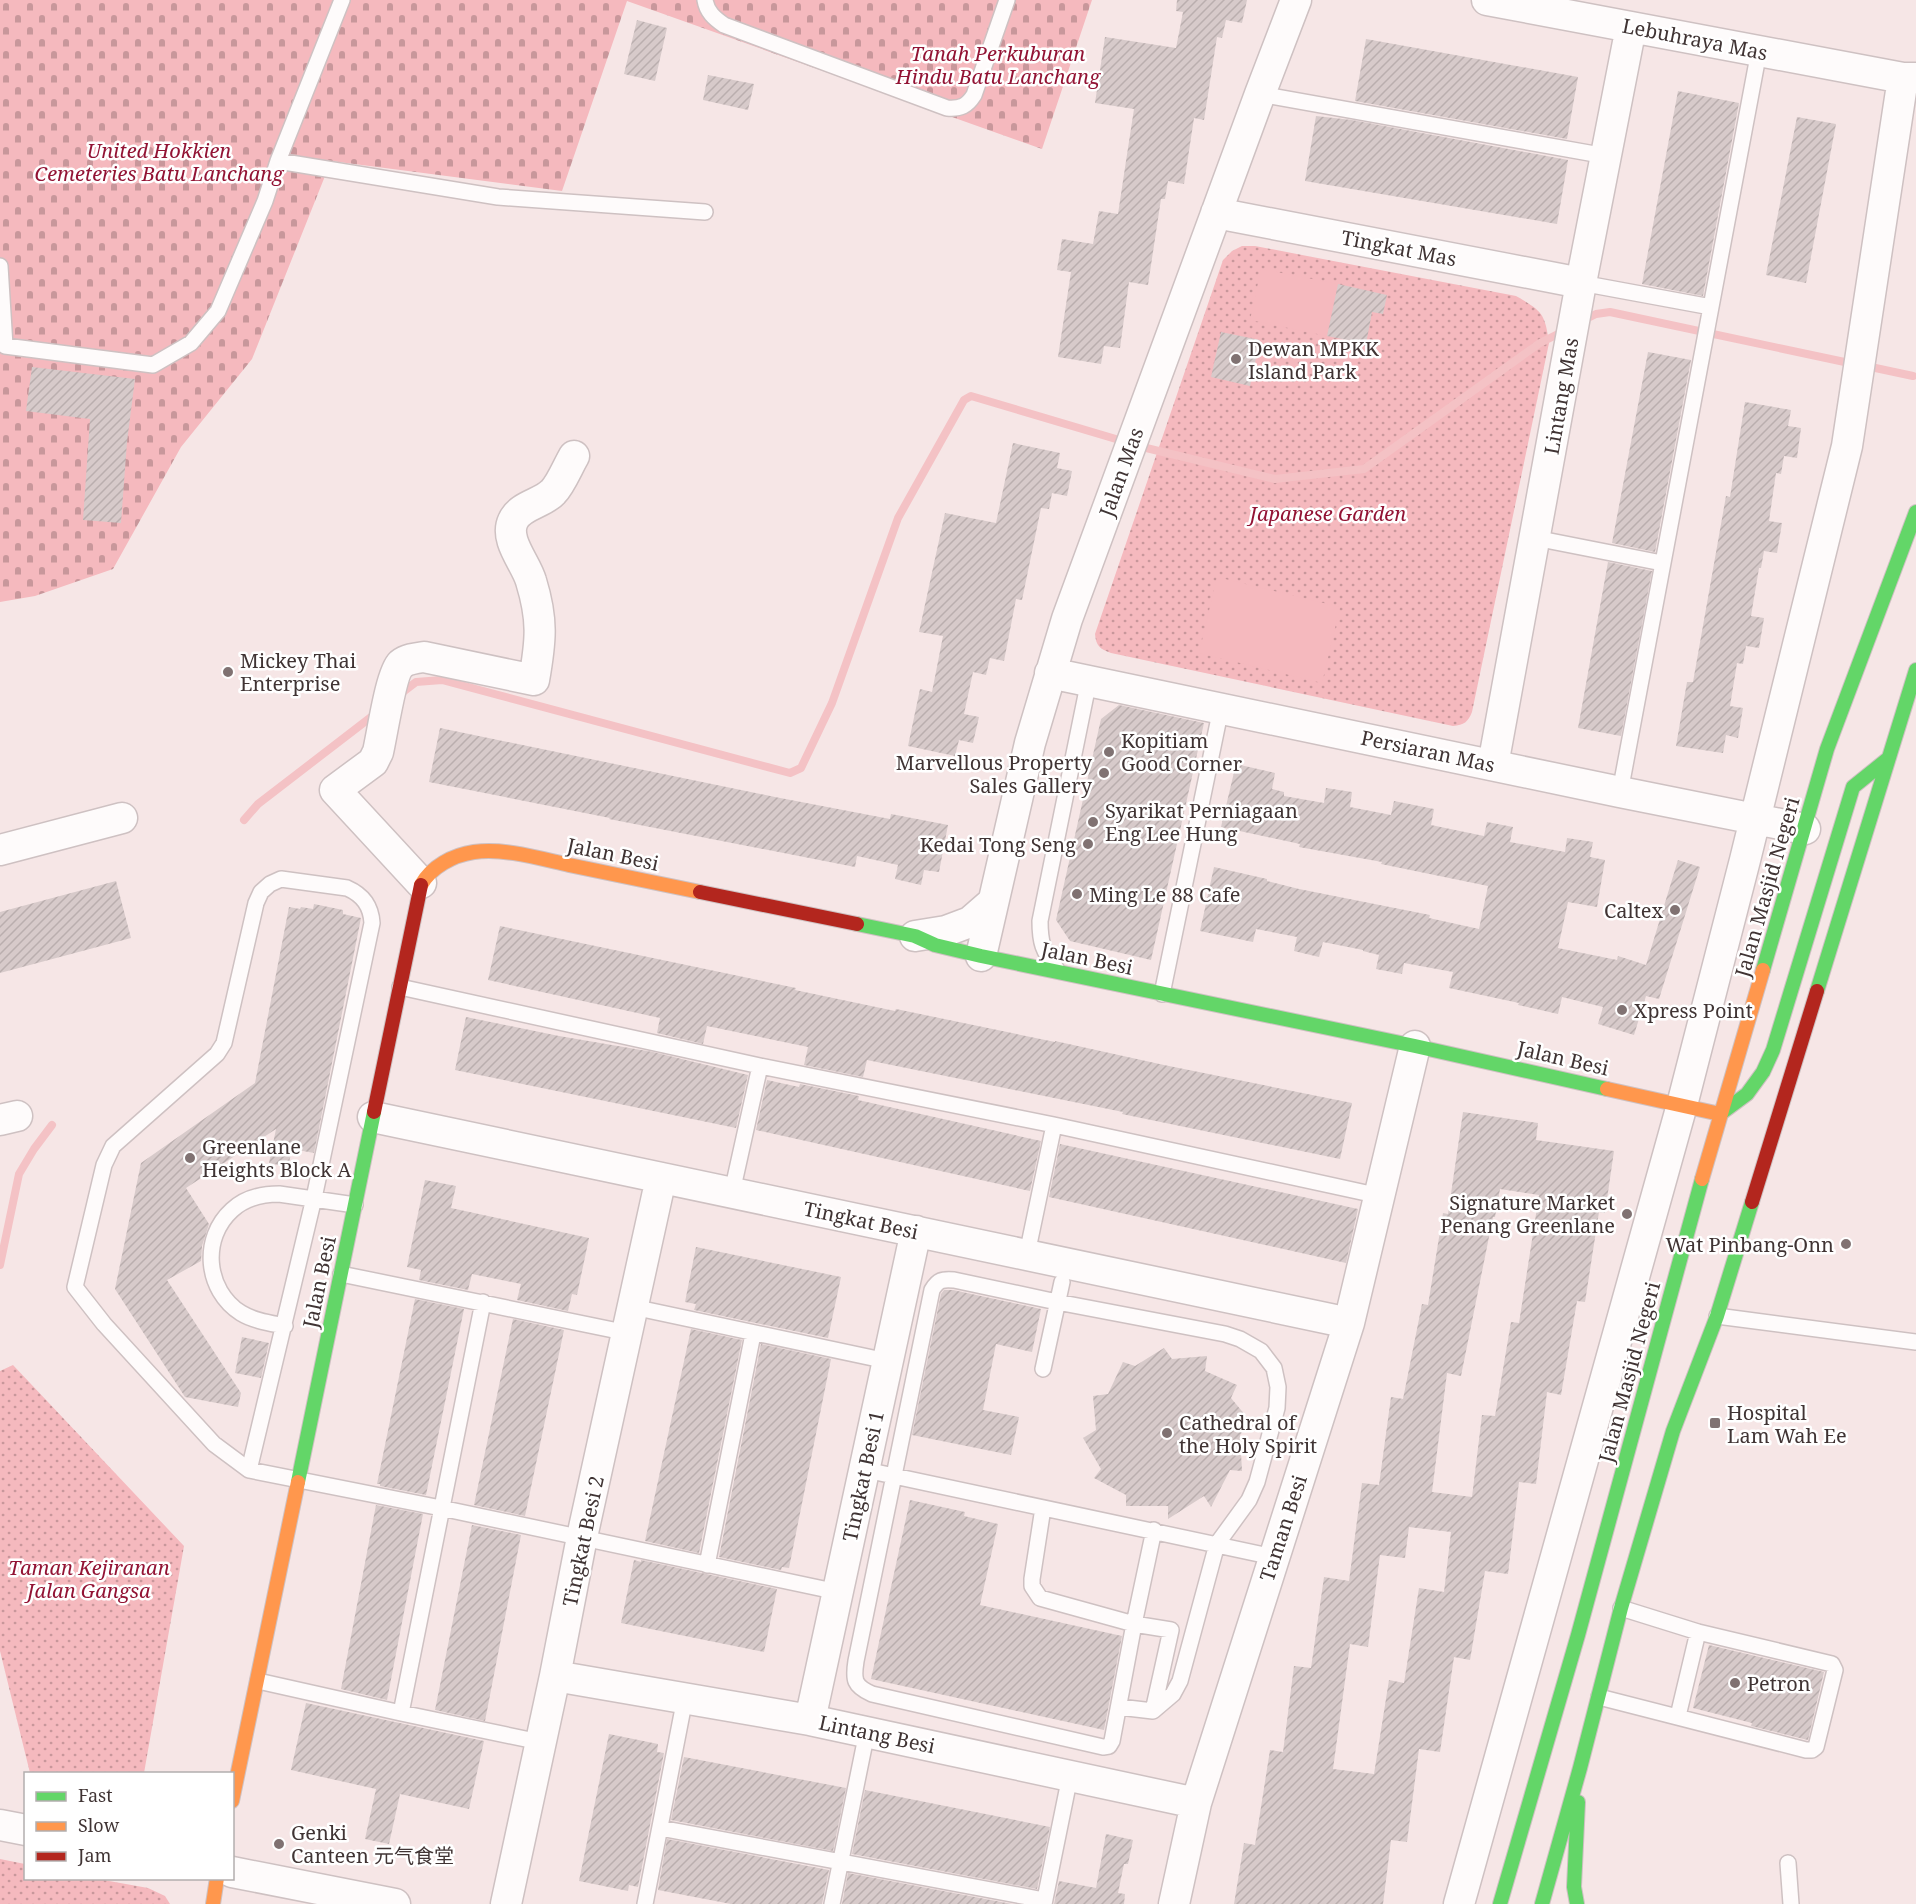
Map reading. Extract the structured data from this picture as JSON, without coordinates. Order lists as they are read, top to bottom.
{
  "streets": {
    "main road": ["Jalan Besi", "Jalan Masjid Negeri"],
    "street": [
      "Lebuhraya Mas",
      "Tingkat Mas",
      "Lintang Mas",
      "Jalan Mas",
      "Persiaran Mas",
      "Tingkat Besi",
      "Tingkat Besi 1",
      "Taman Besi",
      "Tingkat Besi 2",
      "Lintang Besi"
    ]
  },
  "crossings": [
    ["Lebuhraya Mas", "Lintang Mas"],
    ["Tingkat Mas", "Lintang Mas"],
    ["Tingkat Mas", "Jalan Mas"],
    ["Lintang Mas", "Persiaran Mas"],
    ["Jalan Mas", "Persiaran Mas"],
    ["Jalan Mas", "Jalan Besi"],
    ["Persiaran Mas", "Jalan Masjid Negeri"],
    ["Jalan Besi", "Jalan Masjid Negeri"],
    ["Jalan Besi", "Tingkat Besi"],
    ["Jalan Besi", "Taman Besi"],
    ["Tingkat Besi", "Tingkat Besi 1"],
    ["Tingkat Besi", "Taman Besi"],
    ["Tingkat Besi", "Tingkat Besi 2"],
    ["Tingkat Besi 1", "Lintang Besi"],
    ["Taman Besi", "Lintang Besi"],
    ["Tingkat Besi 2", "Lintang Besi"]
  ],
  "parks": [
    "Tanah Perkuburan Hindu Batu Lanchang",
    "United Hokkien Cemeteries Batu Lanchang",
    "Japanese Garden",
    "Taman Kejiranan Jalan Gangsa"
  ],
  "places": {
    "other": [
      "Dewan MPKK Island Park",
      "Mickey Thai Enterprise",
      "Kopitiam Good Corner",
      "Marvellous Property Sales Gallery",
      "Syarikat Perniagaan Eng Lee Hung",
      "Kedai Tong Seng",
      "Ming Le 88 Cafe",
      "Caltex",
      "Xpress Point",
      "Greenlane Heights Block A",
      "Signature Market Penang Greenlane",
      "Wat Pinbang-Onn",
      "Cathedral of the Holy Spirit",
      "Petron",
      "Genki Canteen 元气食堂"
    ],
    "transit": ["Hospital Lam Wah Ee"]
  },
  "legend": ["Fast", "Slow", "Jam"]
}
